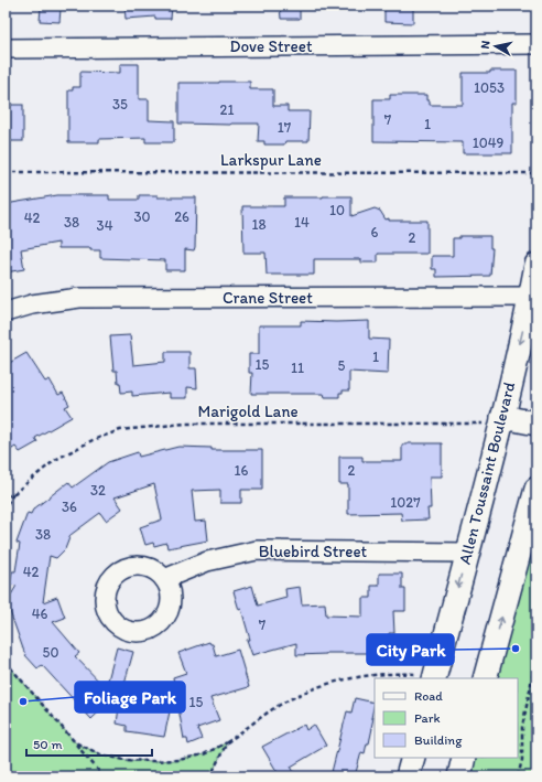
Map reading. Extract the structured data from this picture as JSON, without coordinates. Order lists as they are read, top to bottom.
{
  "streets": {
    "main road": ["Allen Toussaint Boulevard"],
    "street": ["Dove Street", "Crane Street", "Bluebird Street"],
    "path": ["Larkspur Lane", "Marigold Lane"]
  },
  "crossings": [
    ["Crane Street", "Allen Toussaint Boulevard"],
    ["Marigold Lane", "Allen Toussaint Boulevard"],
    ["Allen Toussaint Boulevard", "Bluebird Street"]
  ],
  "places": ["City Park", "Foliage Park"],
  "house_numbers": [
    "1053",
    "35",
    "21",
    "7",
    "1",
    "17",
    "1049",
    "10",
    "30",
    "26",
    "42",
    "38",
    "14",
    "18",
    "34",
    "6",
    "2",
    "1",
    "15",
    "5",
    "11",
    "16",
    "2",
    "32",
    "1027",
    "36",
    "38",
    "42",
    "46",
    "7",
    "50",
    "15"
  ],
  "legend": ["Road", "Park", "Building"],
  "scale_bar": "50 m",
  "north": "left"
}
